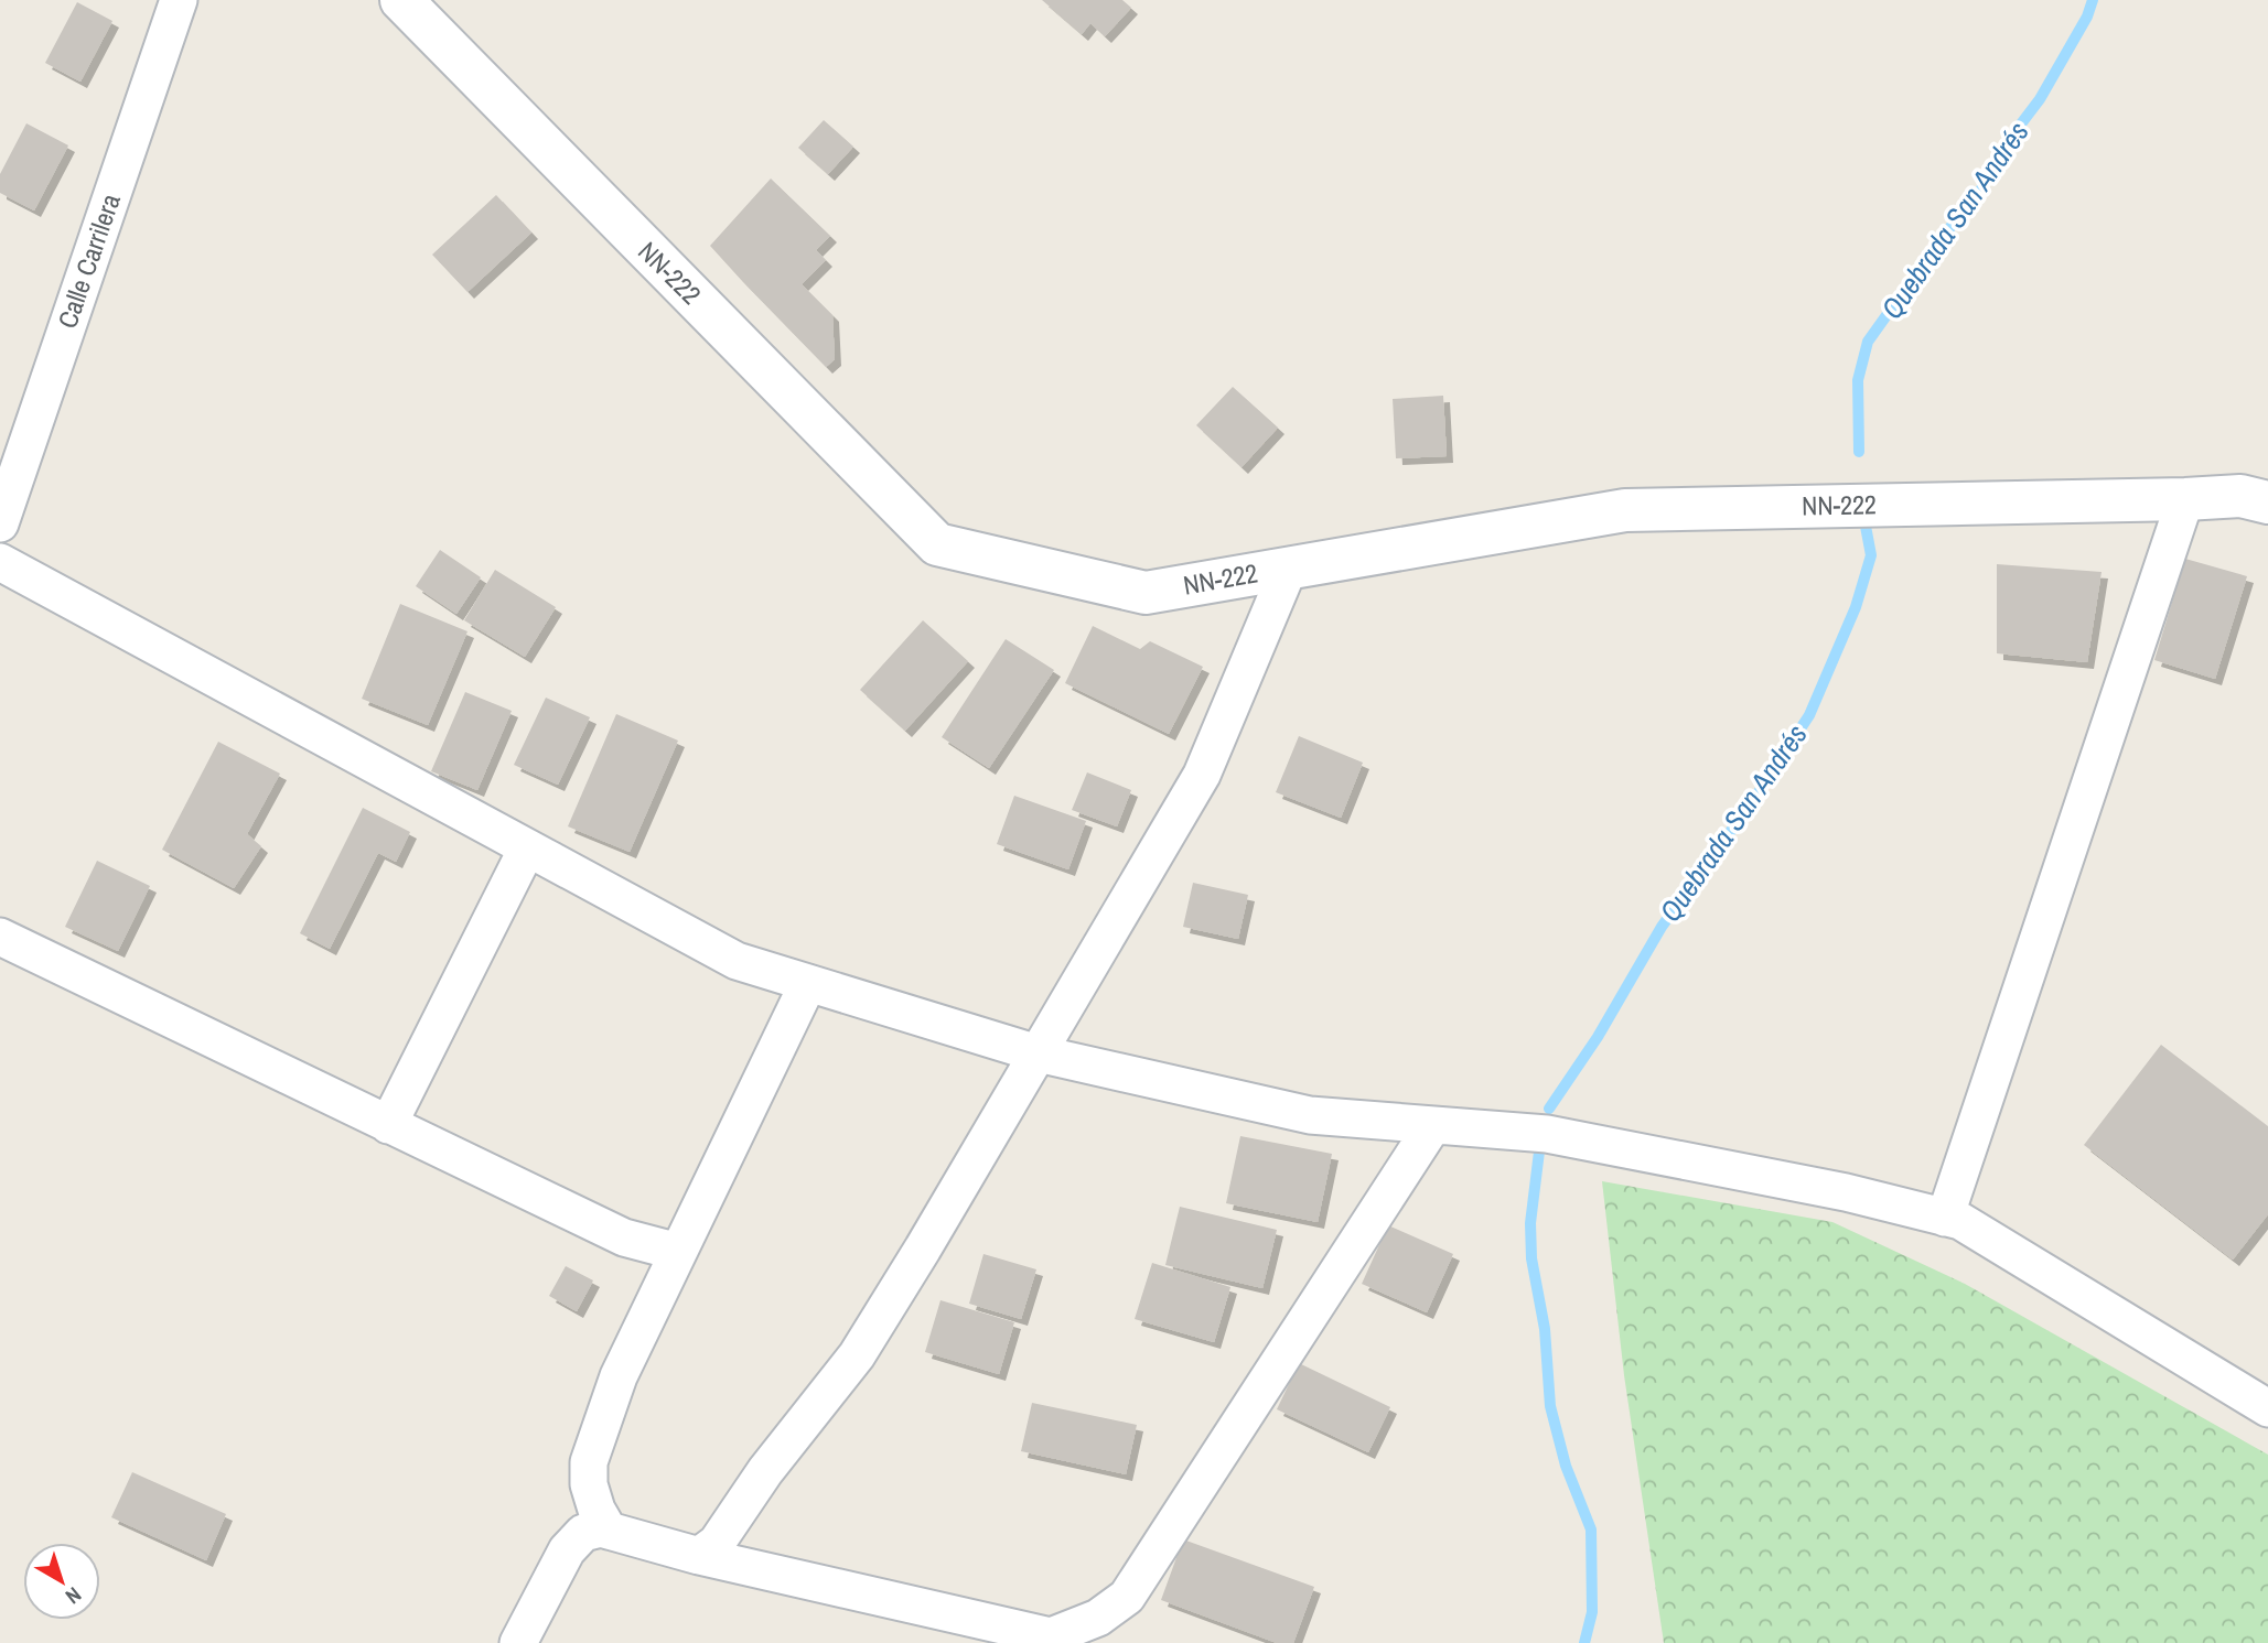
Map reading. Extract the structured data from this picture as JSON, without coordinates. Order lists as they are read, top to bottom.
{
  "streets": {
    "street": ["Calle Carrilera", "NN-222"]
  },
  "water": ["Quebrada San Andrés"],
  "north": "bottom right"
}
